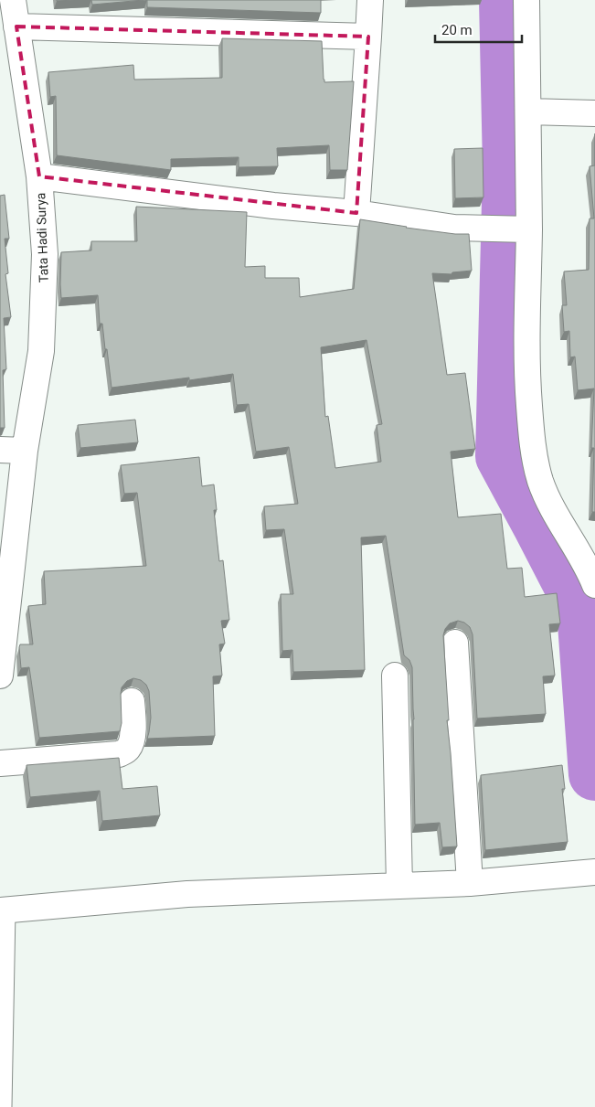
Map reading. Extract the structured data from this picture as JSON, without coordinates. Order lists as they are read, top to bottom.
{
  "streets": {
    "street": ["Tata Hadi Surya"]
  },
  "scale_bar": "20 m"
}
